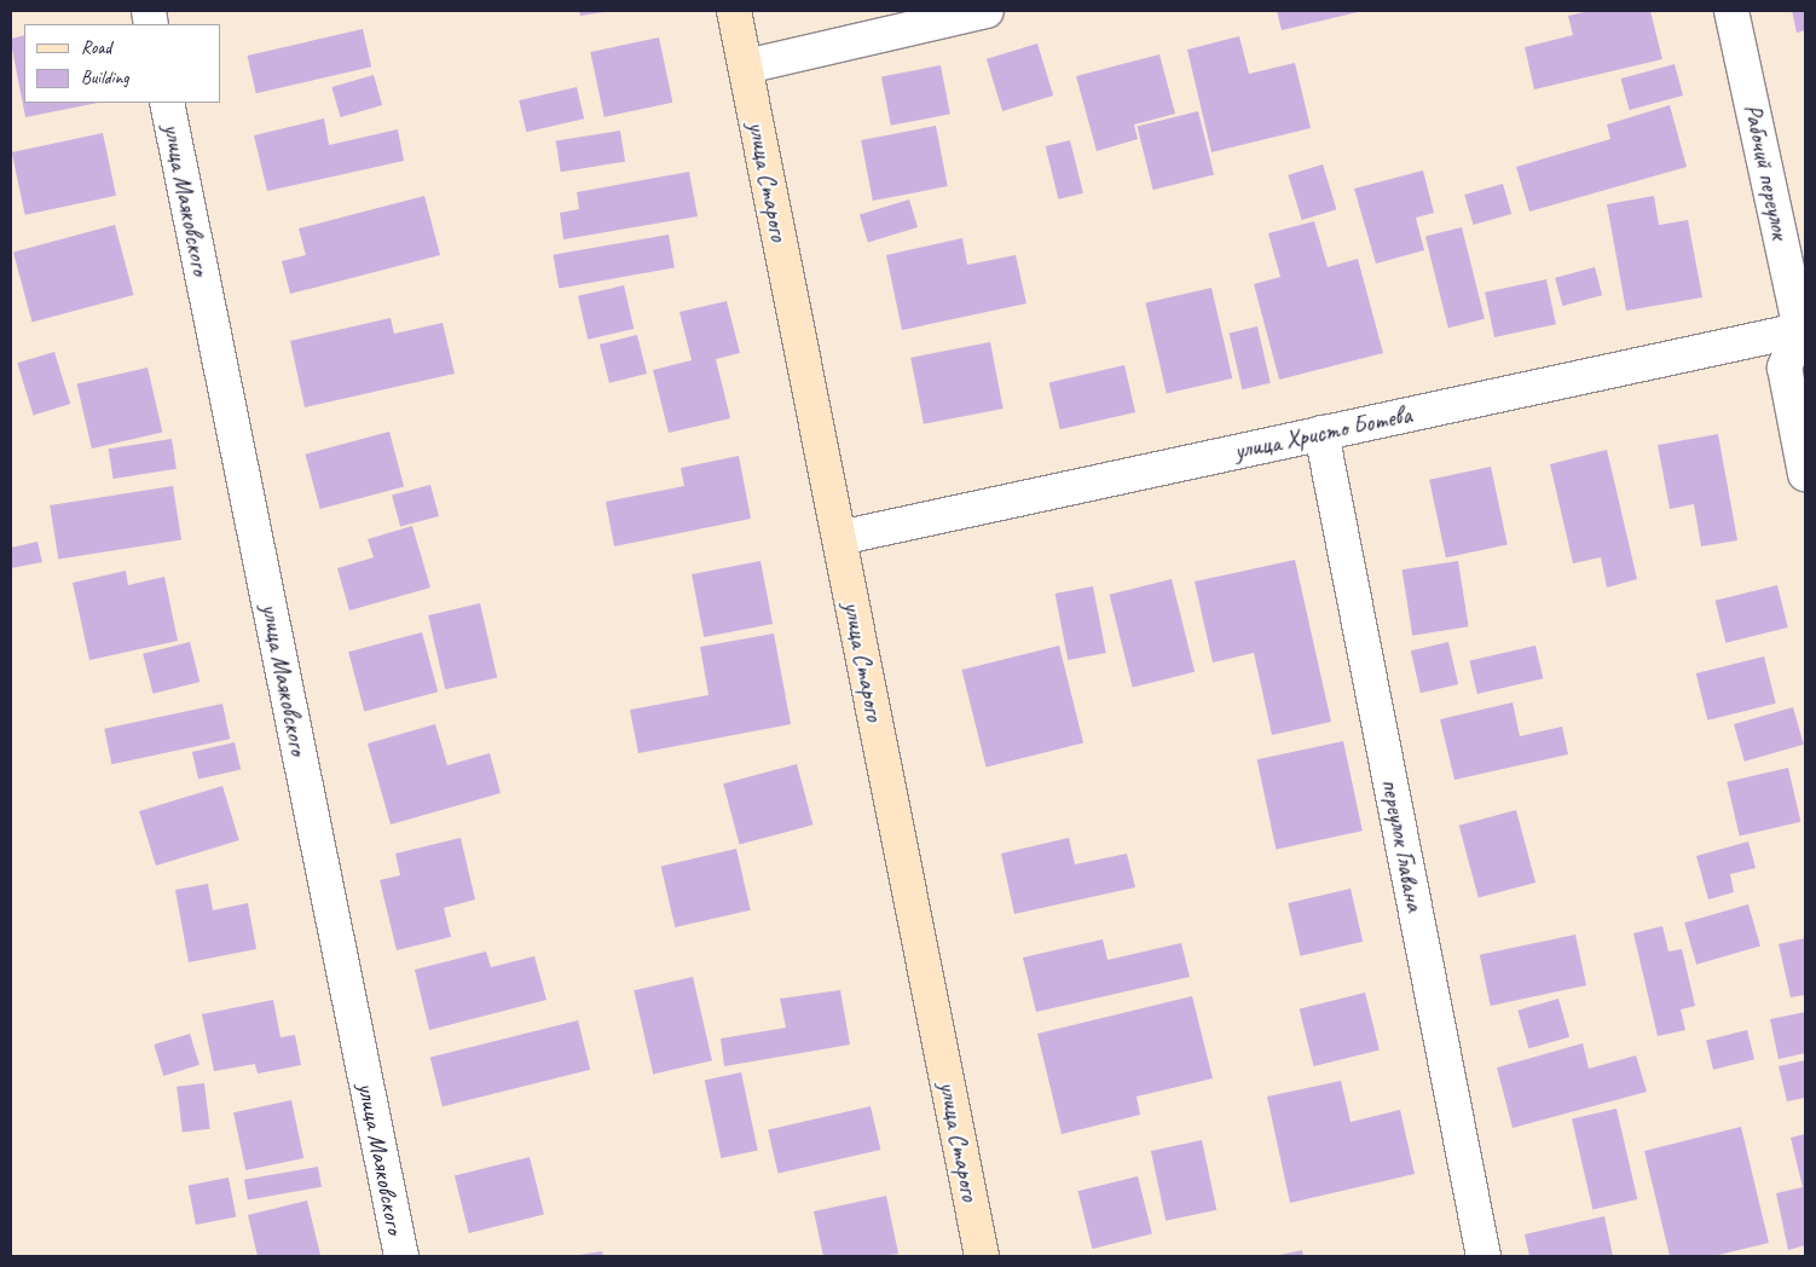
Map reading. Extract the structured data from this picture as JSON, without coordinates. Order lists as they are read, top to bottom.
{
  "streets": {
    "street": [
      "Рабочий переулок",
      "улица Старого",
      "улица Маяковского",
      "улица Христо Ботева",
      "переулок Главана"
    ]
  },
  "crossings": [
    ["Рабочий переулок", "улица Христо Ботева"],
    ["улица Старого", "улица Христо Ботева"],
    ["улица Христо Ботева", "переулок Главана"]
  ],
  "legend": ["Road", "Building"]
}
